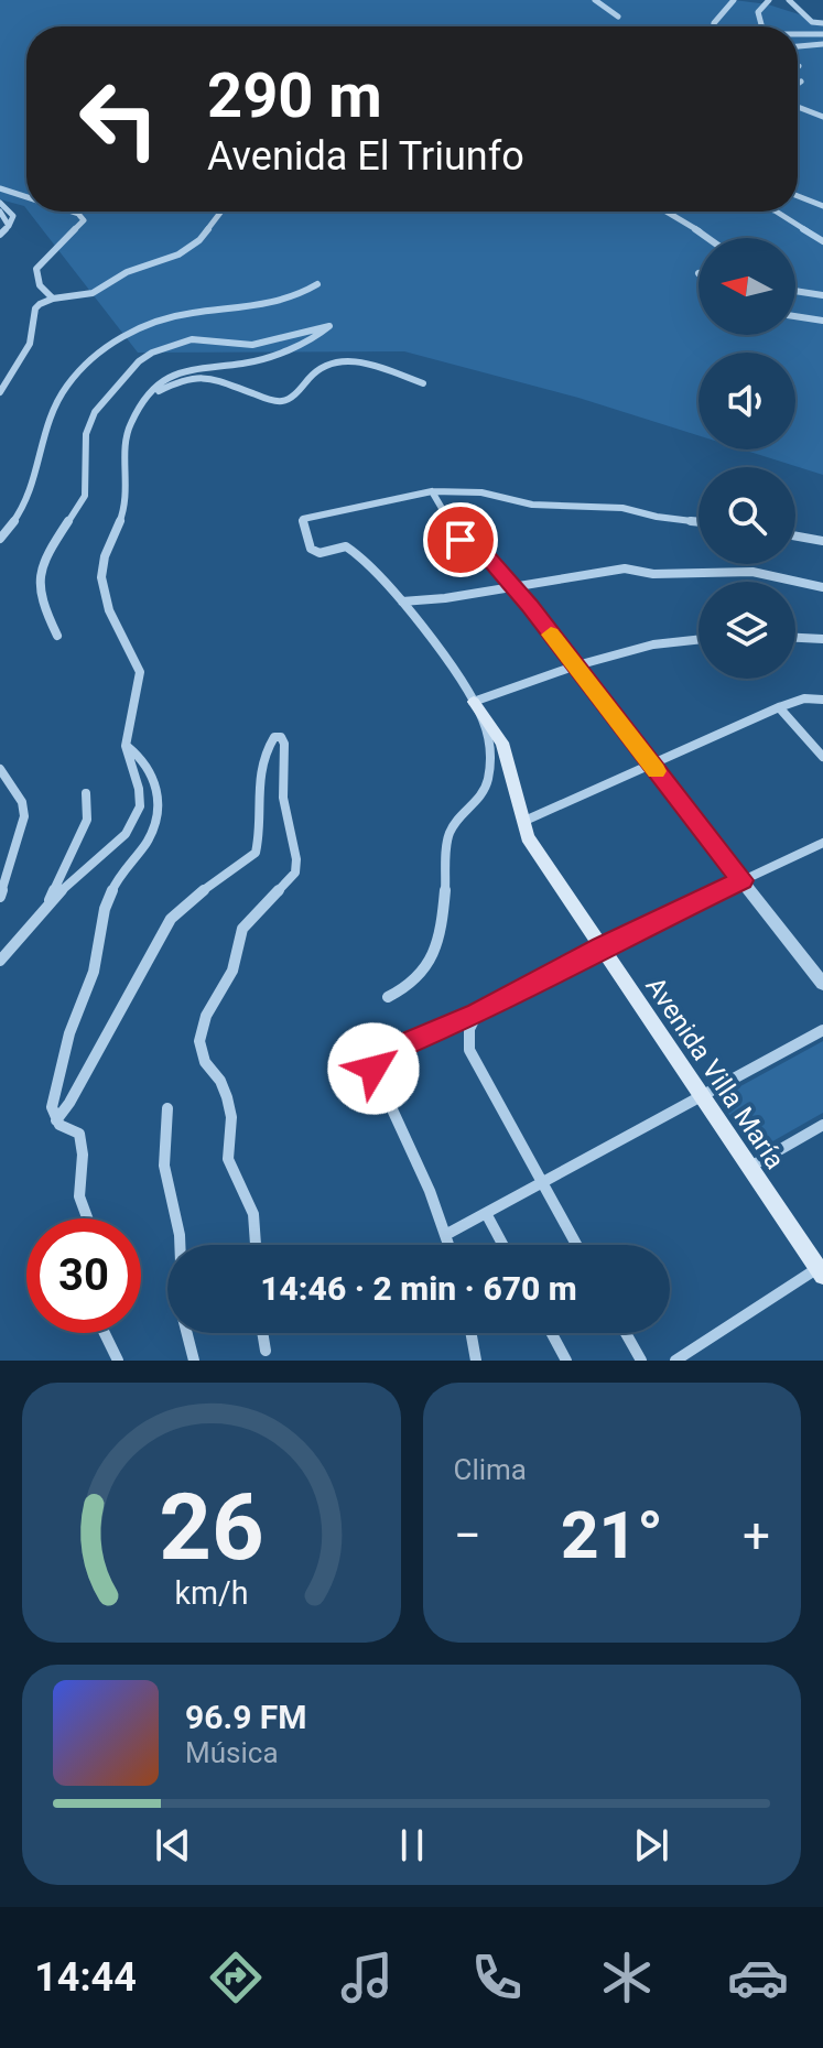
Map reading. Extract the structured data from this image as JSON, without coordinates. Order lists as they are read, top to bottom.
{
  "streets": {
    "main road": ["Avenida Villa María"]
  },
  "north": "left",
  "page": {
    "turn": ["290 m", "Avenida El Triunfo"],
    "limit": "30",
    "trip": "14:46 · 2 min · 670 m",
    "tile": "Clima",
    "heat": ["−", "21°", "+"],
    "song": ["96.9 FM", "Música"],
    "tabs": "14:44",
    "gauge": ["26", "km/h"]
  }
}
